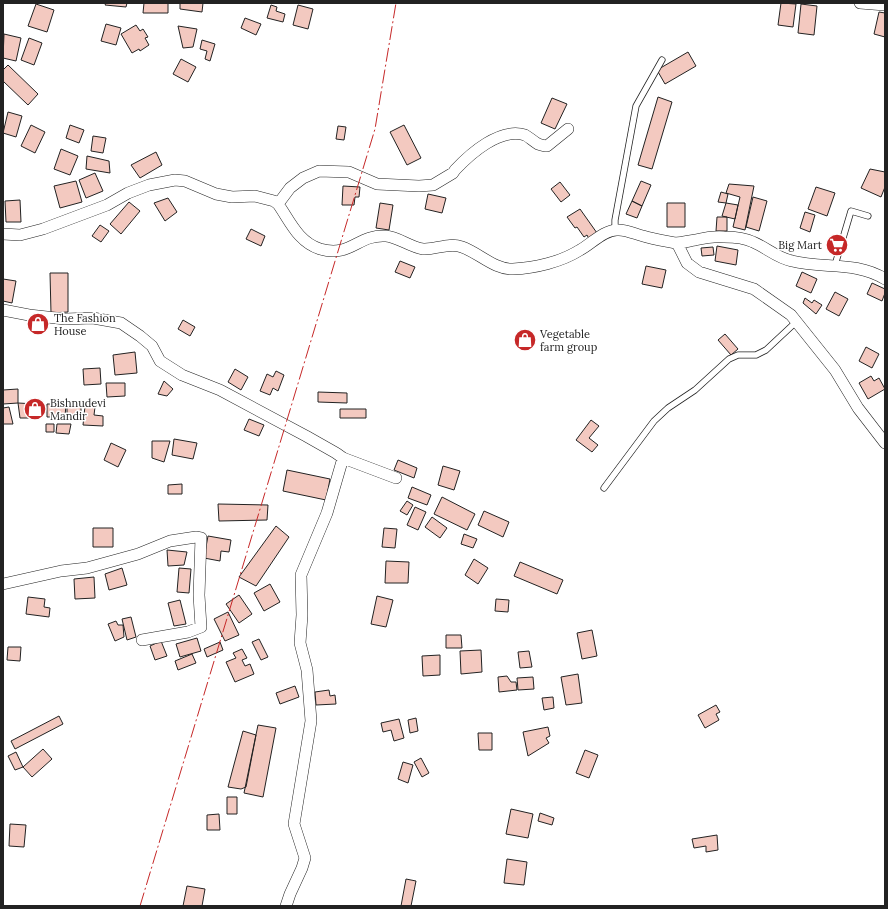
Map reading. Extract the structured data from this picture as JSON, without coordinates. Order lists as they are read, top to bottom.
{
  "places": {
    "supermarket": ["Big Mart"],
    "shop": ["The Fashion House", "Vegetable farm group", "Bishnudevi Mandir"]
  }
}
